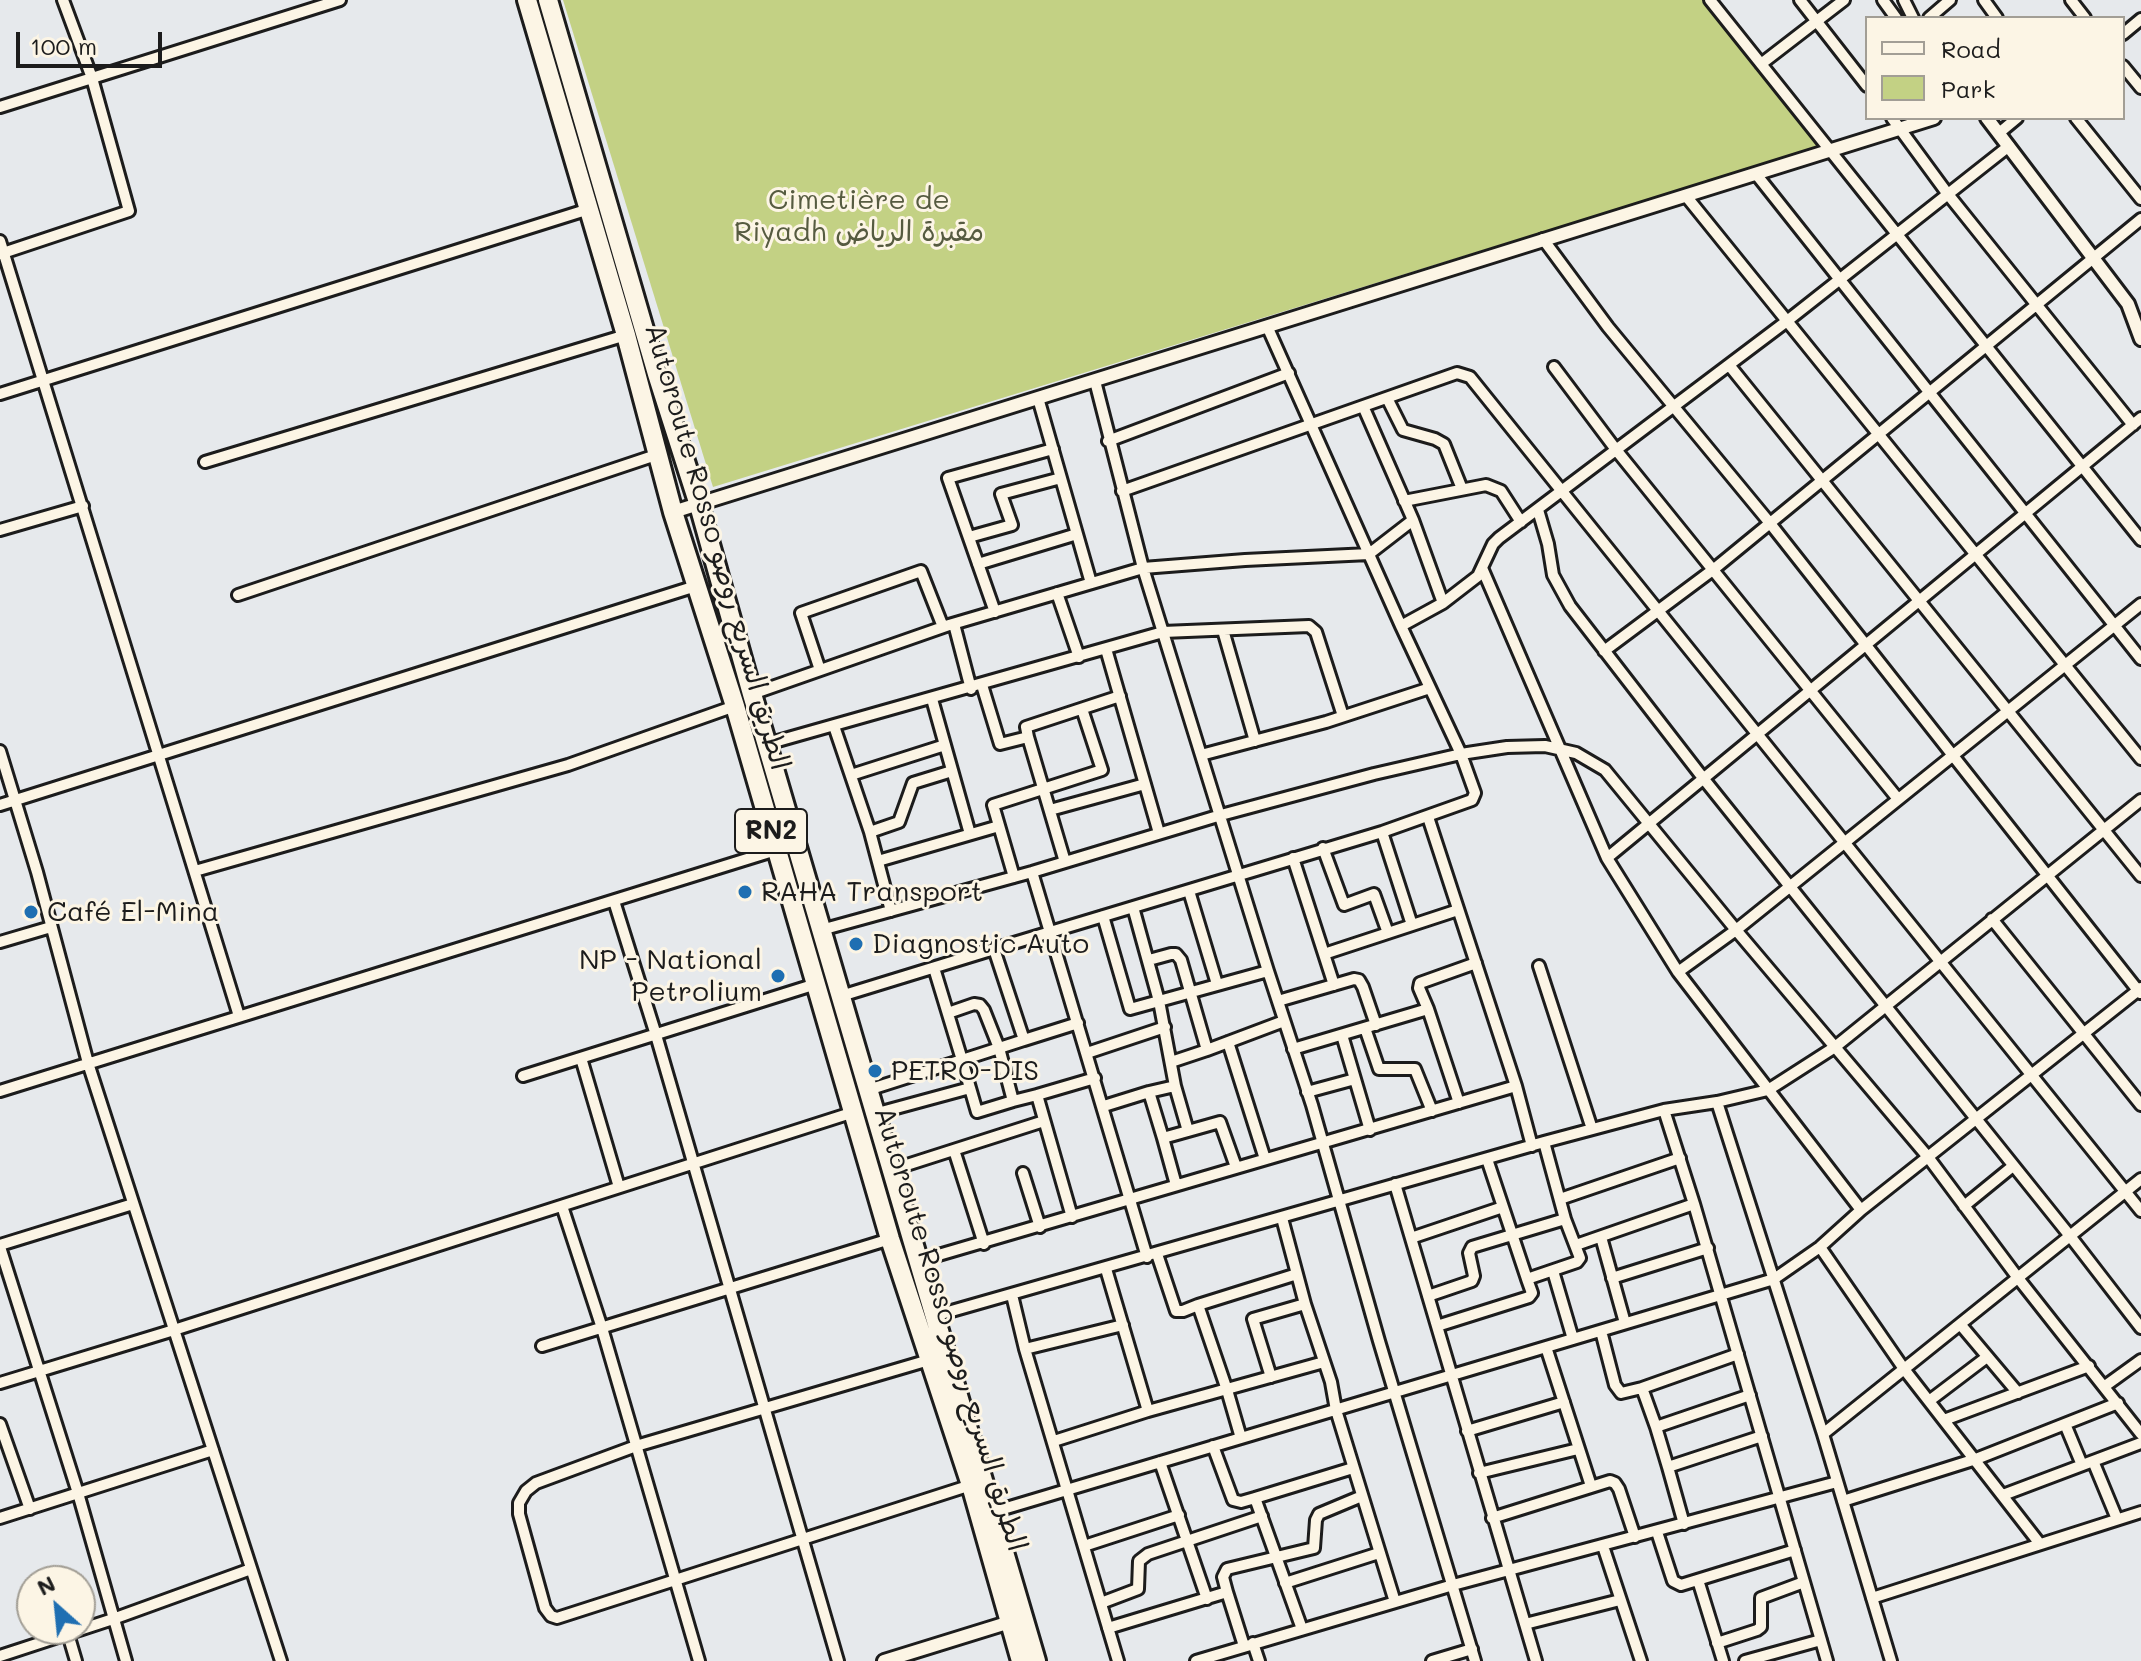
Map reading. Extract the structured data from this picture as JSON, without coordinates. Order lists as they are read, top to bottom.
{
  "streets": {
    "highway": ["Autoroute Rosso الطريق السريع روصو", "RN2"]
  },
  "parks": ["Cimetière de Riyadh مقبرة الرياض"],
  "places": [
    "RAHA Transport",
    "Café El-Mina",
    "Diagnostic Auto",
    "NP - National Petrolium",
    "PETRO-DIS"
  ],
  "legend": ["Road", "Park"],
  "scale_bar": "100 m",
  "north": "top left"
}
